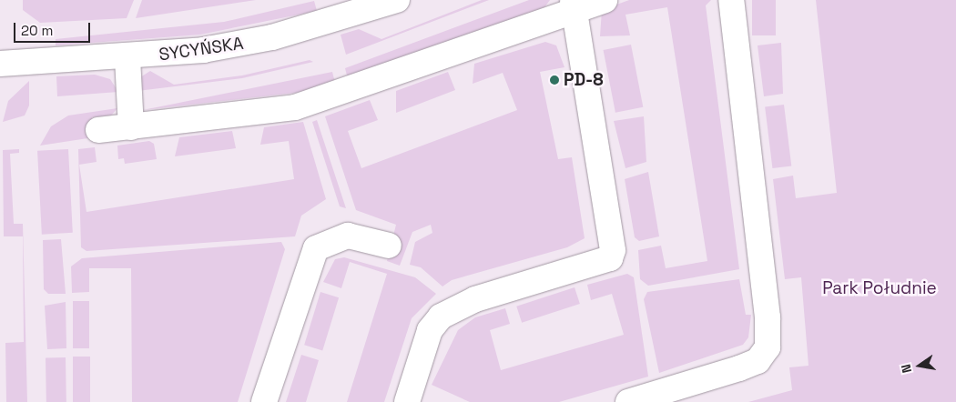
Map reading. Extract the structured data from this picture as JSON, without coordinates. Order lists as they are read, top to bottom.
{
  "streets": {
    "street": ["SYCYŃSKA"]
  },
  "parks": ["Park Południe"],
  "places": ["PD-8"],
  "scale_bar": "20 m",
  "north": "left"
}
